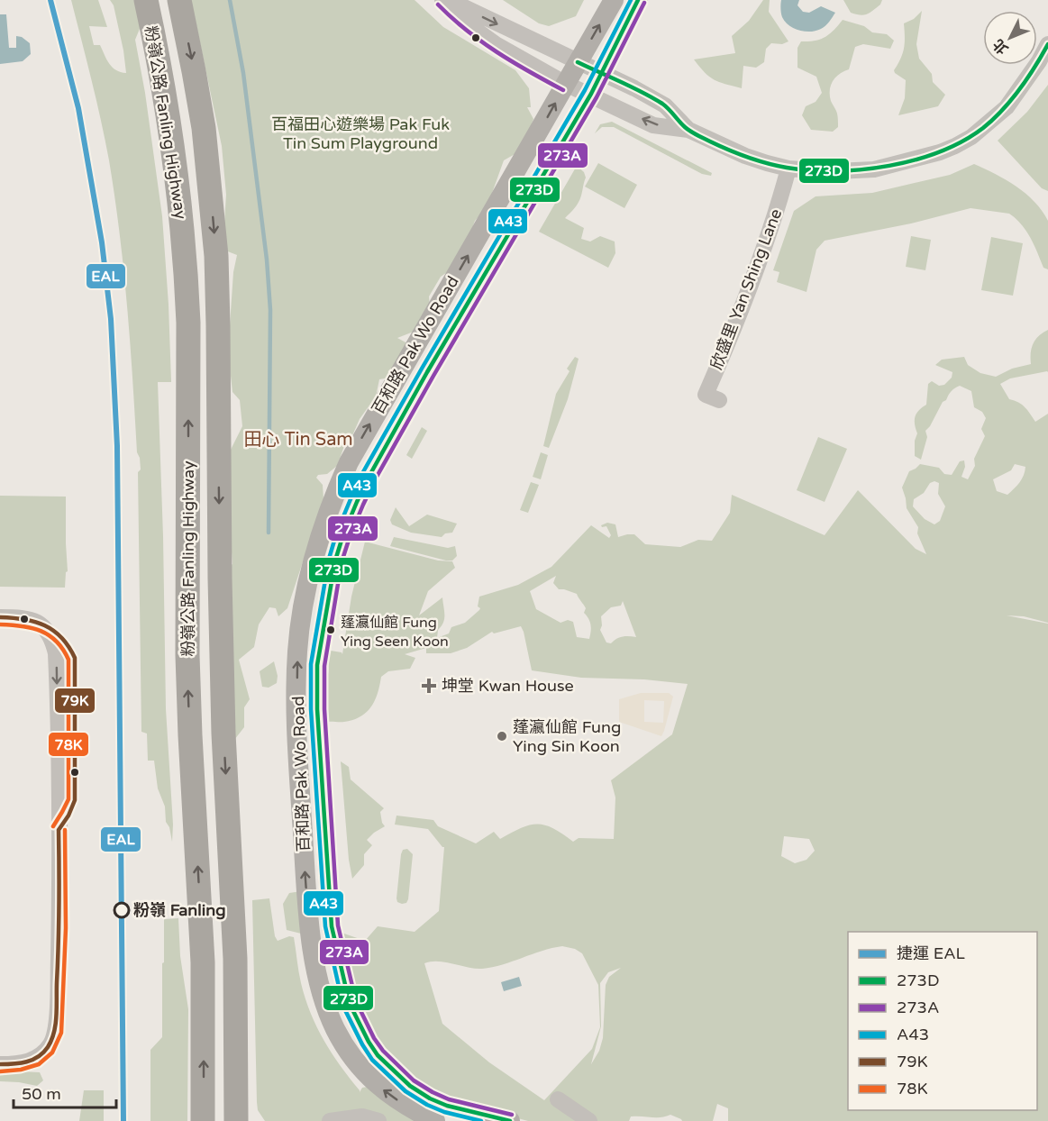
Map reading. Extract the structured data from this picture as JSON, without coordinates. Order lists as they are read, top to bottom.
{
  "streets": {
    "highway": ["粉嶺公路 Fanling Highway"],
    "main road": ["百和路 Pak Wo Road"],
    "street": ["欣盛里 Yan Shing Lane"]
  },
  "one_way": ["百和路 Pak Wo Road"],
  "districts": ["田心 Tin Sam"],
  "parks": ["百福田心遊樂場 Pak Fuk Tin Sum Playground"],
  "places": {
    "other": ["蓬瀛仙館 Fung Ying Seen Koon", "蓬瀛仙館 Fung Ying Sin Koon", "粉嶺 Fanling"],
    "health": ["坤堂 Kwan House"]
  },
  "lines": [
    "metro line EAL",
    "transit line 273D",
    "transit line A43",
    "transit line 273A",
    "transit line 79K",
    "transit line 78K"
  ],
  "legend": [
    "捷運 EAL",
    "273D",
    "273A",
    "A43",
    "79K",
    "78K"
  ],
  "scale_bar": "50 m",
  "north": "bottom left"
}
